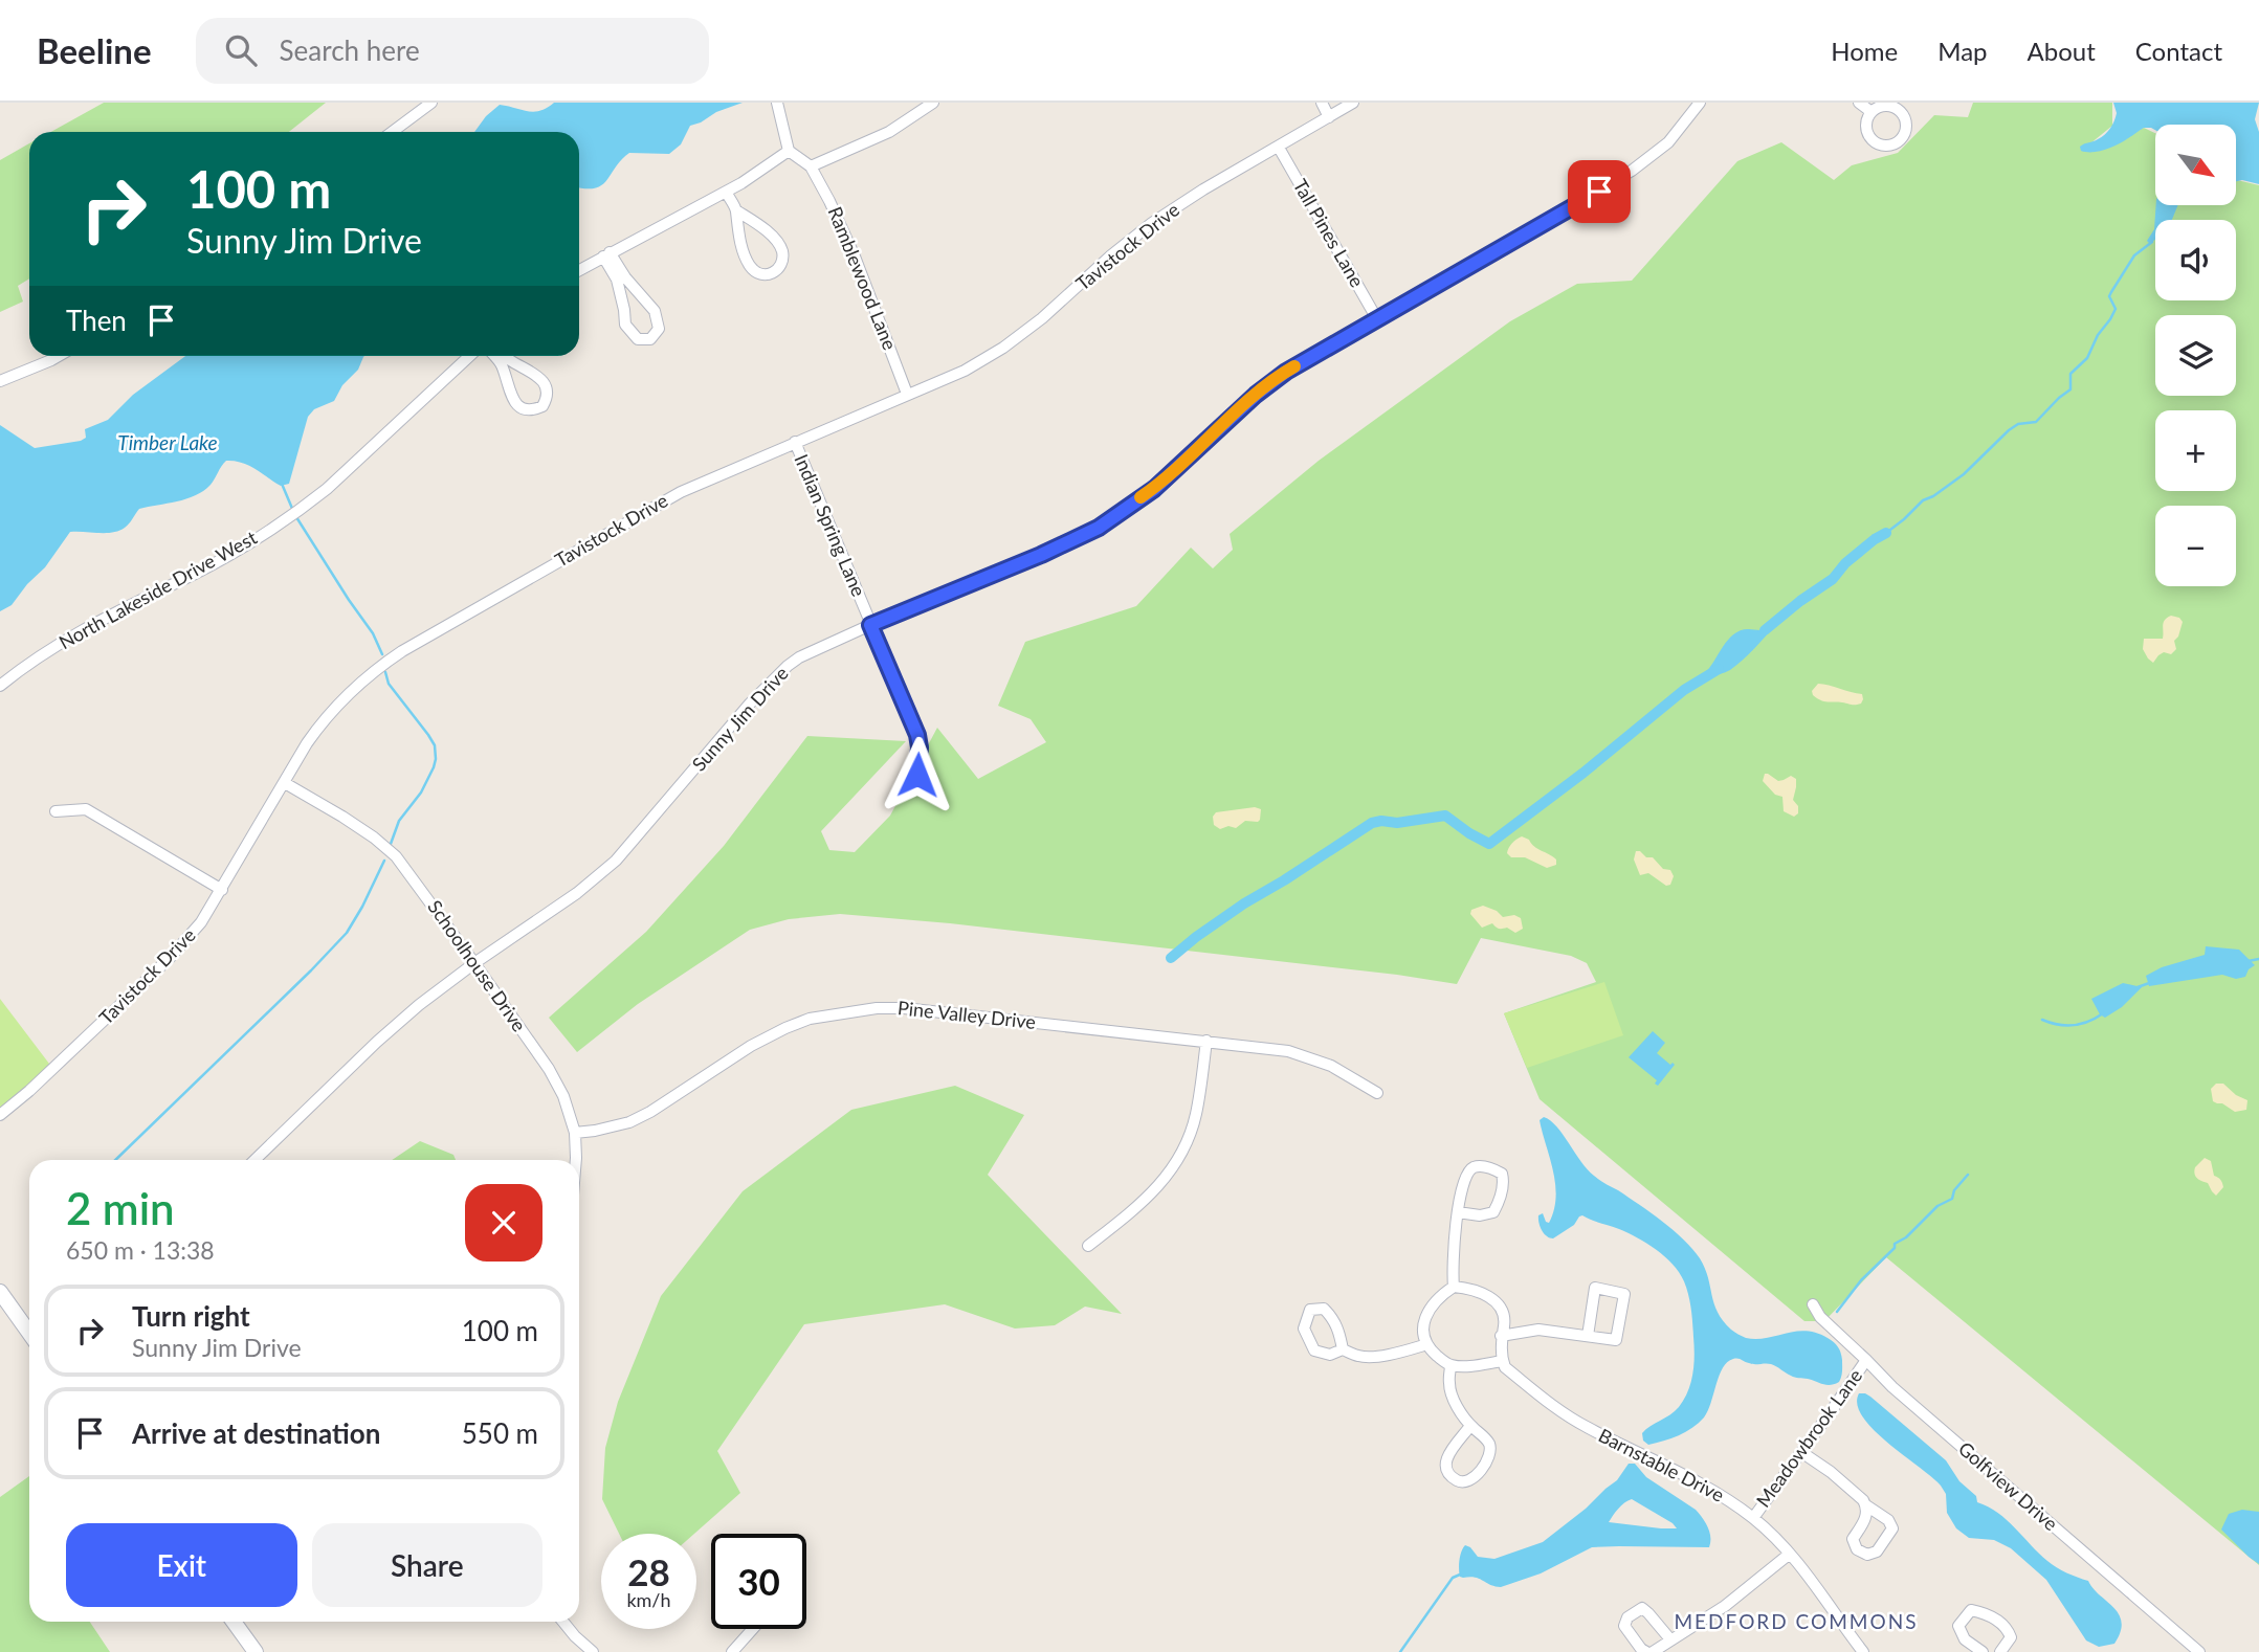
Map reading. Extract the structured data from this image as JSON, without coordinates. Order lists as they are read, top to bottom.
{
  "streets": {
    "street": [
      "Tall Pines Lane",
      "Tavistock Drive",
      "Ramblewood Lane",
      "Indian Spring Lane",
      "North Lakeside Drive West",
      "Sunny Jim Drive",
      "Schoolhouse Drive",
      "Pine Valley Drive",
      "Meadowbrook Lane",
      "Barnstable Drive",
      "Golfview Drive"
    ]
  },
  "crossings": [
    ["Tall Pines Lane", "Tavistock Drive"],
    ["Tall Pines Lane", "Sunny Jim Drive"],
    ["Tavistock Drive", "Ramblewood Lane"],
    ["Tavistock Drive", "Indian Spring Lane"],
    ["Tavistock Drive", "Schoolhouse Drive"],
    ["Indian Spring Lane", "Sunny Jim Drive"],
    ["Sunny Jim Drive", "Schoolhouse Drive"],
    ["Schoolhouse Drive", "Pine Valley Drive"],
    ["Meadowbrook Lane", "Barnstable Drive"],
    ["Meadowbrook Lane", "Golfview Drive"]
  ],
  "districts": ["MEDFORD COMMONS"],
  "water": ["Timber Lake"],
  "north": "bottom right",
  "page": {
    "header": "Beeline",
    "search": "Search here",
    "nav": [
      "Home",
      "Map",
      "About",
      "Contact"
    ],
    "map_buttons": ["+", "−"],
    "turn": ["100 m", "Sunny Jim Drive"],
    "then": "Then",
    "heading": ["2 min", "650 m · 13:38"],
    "list": [
      {
        "name": "Turn right",
        "note": "Sunny Jim Drive",
        "value": "100 m"
      },
      {
        "name": "Arrive at destination",
        "value": "550 m"
      }
    ],
    "buttons": ["Exit", "Share"],
    "speed": "28 km/h",
    "limit": "30"
  }
}
